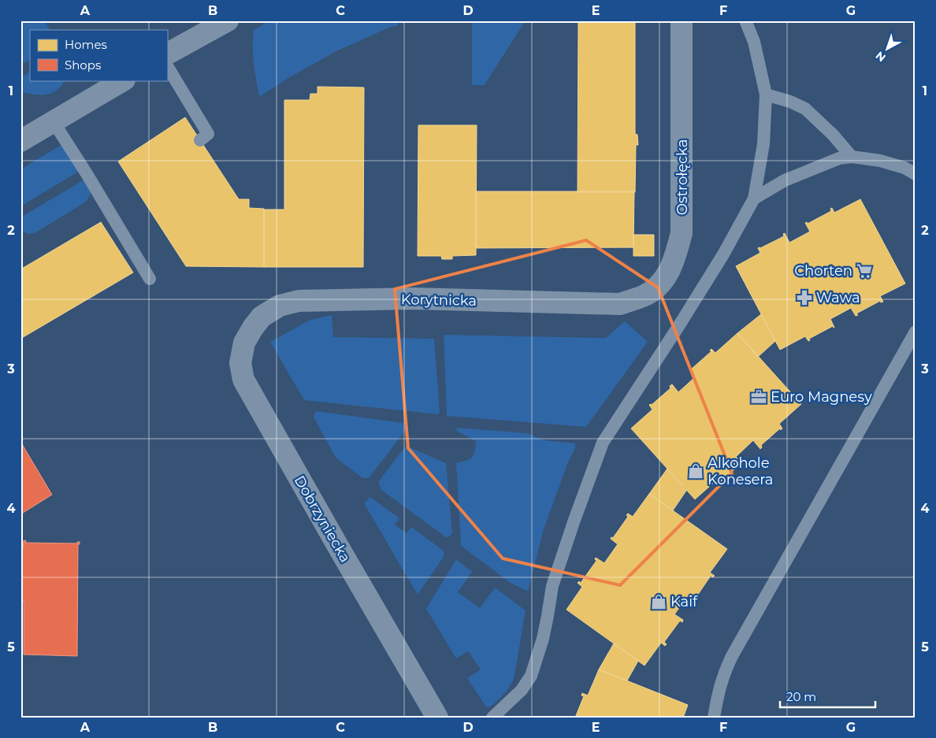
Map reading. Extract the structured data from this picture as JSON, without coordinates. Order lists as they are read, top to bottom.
{
  "streets": {
    "street": ["Ostrołęcka", "Korytnicka", "Dobrzyniecka"]
  },
  "crossings": [
    ["Ostrołęcka", "Korytnicka"],
    ["Korytnicka", "Dobrzyniecka"]
  ],
  "places": {
    "supermarket": ["Chorten"],
    "pharmacy": ["Wawa"],
    "office": ["Euro Magnesy"],
    "shop": ["Alkohole Konesera", "Kaif"]
  },
  "legend": ["Homes", "Shops"],
  "scale_bar": "20 m",
  "north": "bottom left",
  "grid": {
    "columns": [
      "A",
      "B",
      "C",
      "D",
      "E",
      "F",
      "G"
    ],
    "rows": [
      "1",
      "2",
      "3",
      "4",
      "5"
    ]
  }
}
